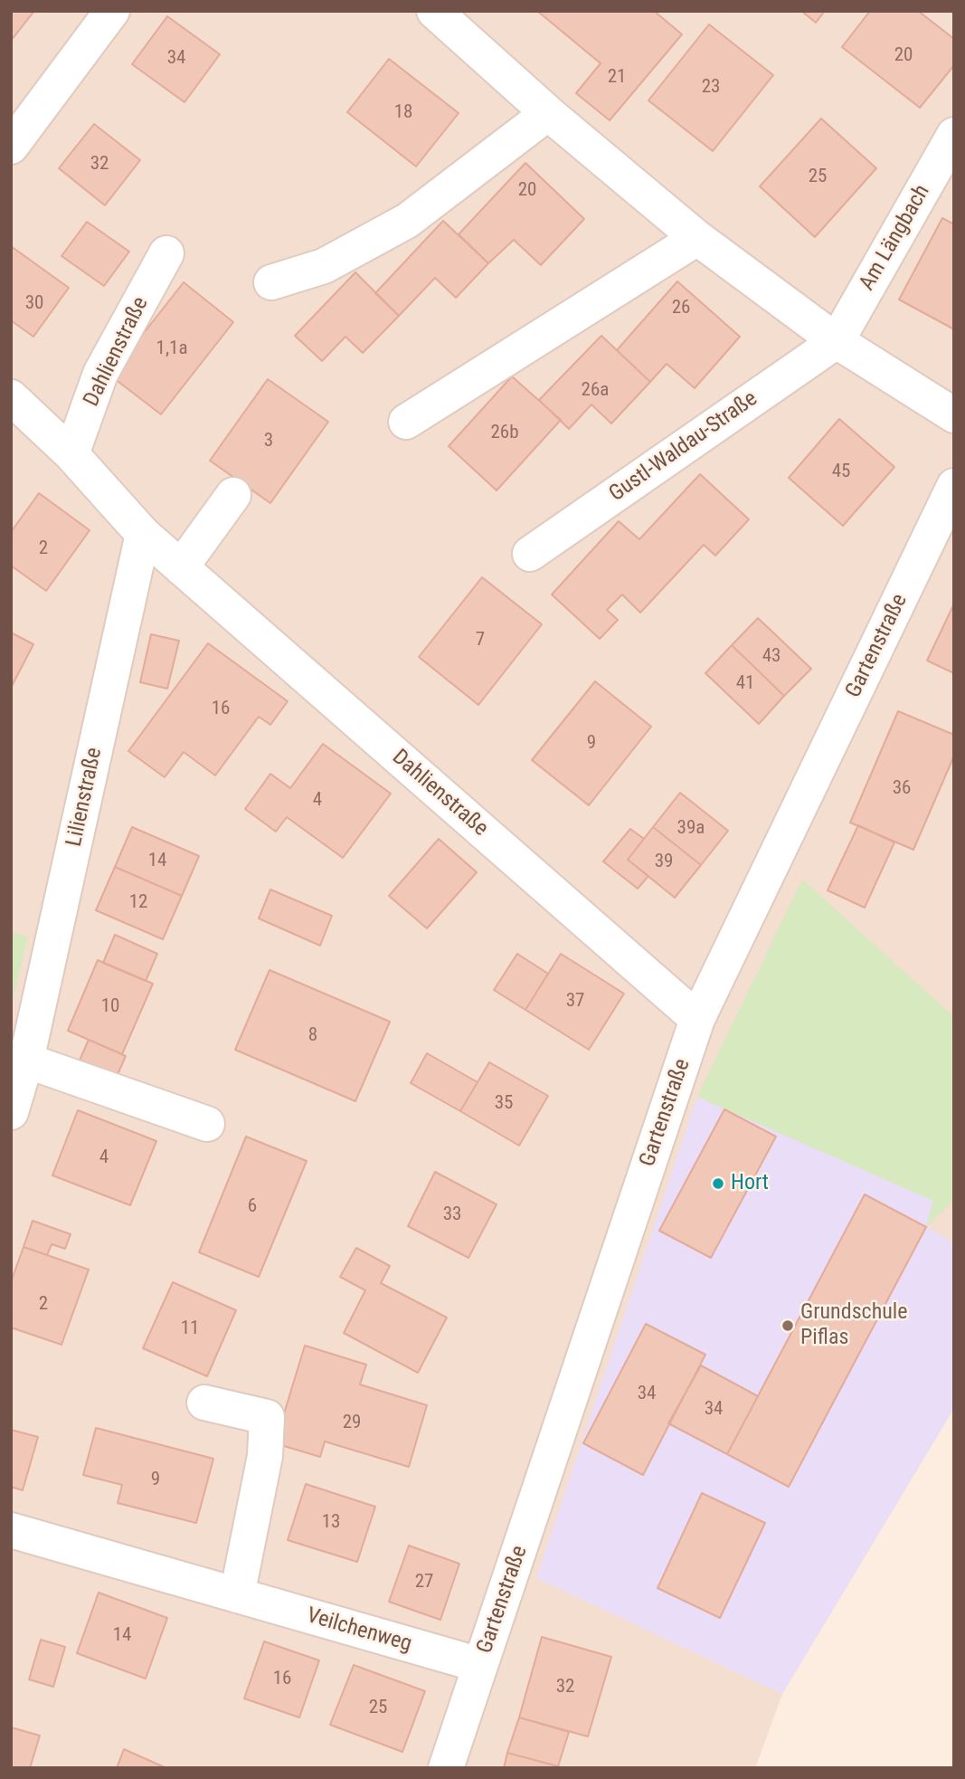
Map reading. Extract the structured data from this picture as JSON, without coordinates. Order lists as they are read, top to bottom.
{
  "streets": {
    "street": [
      "Am Längbach",
      "Dahlienstraße",
      "Gustl-Waldau-Straße",
      "Gartenstraße",
      "Lilienstraße",
      "Veilchenweg"
    ]
  },
  "crossings": [
    ["Am Längbach", "Gustl-Waldau-Straße"],
    ["Dahlienstraße", "Gartenstraße"],
    ["Dahlienstraße", "Lilienstraße"],
    ["Gartenstraße", "Veilchenweg"]
  ],
  "places": ["Hort", "Grundschule Piflas"],
  "house_numbers": [
    "20",
    "34",
    "21",
    "23",
    "18",
    "32",
    "25",
    "20",
    "30",
    "26",
    "1,1a",
    "26a",
    "26b",
    "3",
    "45",
    "2",
    "7",
    "43",
    "41",
    "16",
    "9",
    "36",
    "4",
    "39a",
    "14",
    "39",
    "12",
    "37",
    "10",
    "8",
    "35",
    "4",
    "6",
    "33",
    "2",
    "11",
    "34",
    "34",
    "29",
    "9",
    "13",
    "27",
    "14",
    "16",
    "32",
    "25"
  ]
}
